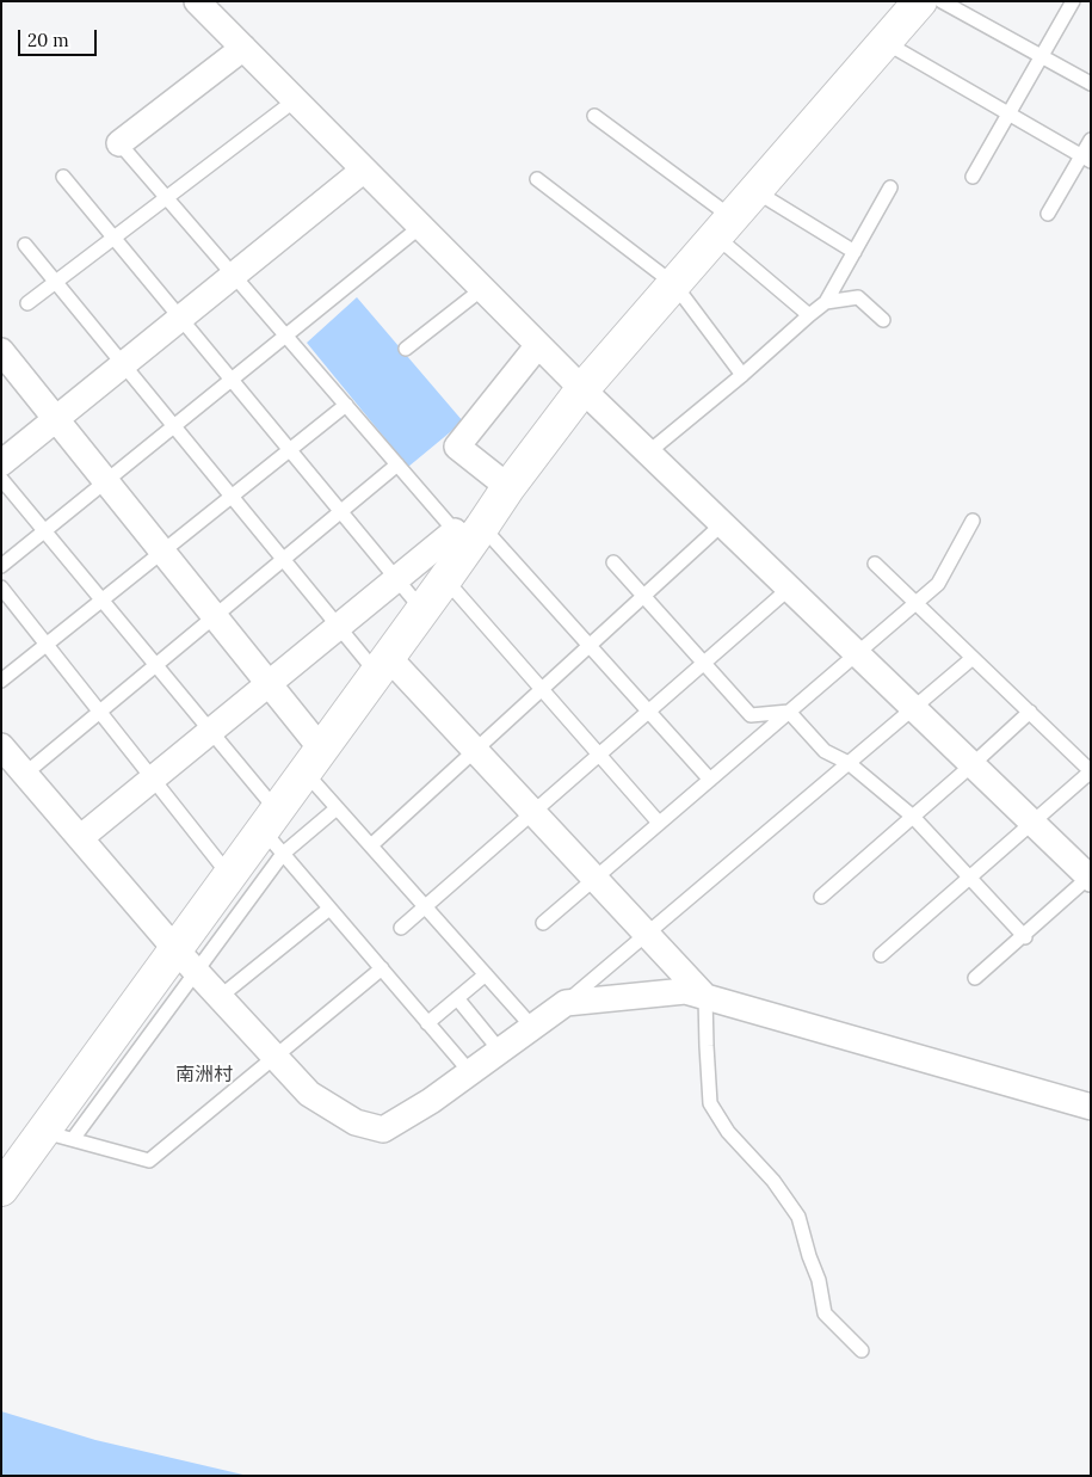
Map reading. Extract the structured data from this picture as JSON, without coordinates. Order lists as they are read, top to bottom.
{
  "districts": ["南洲村"],
  "scale_bar": "20 m"
}
